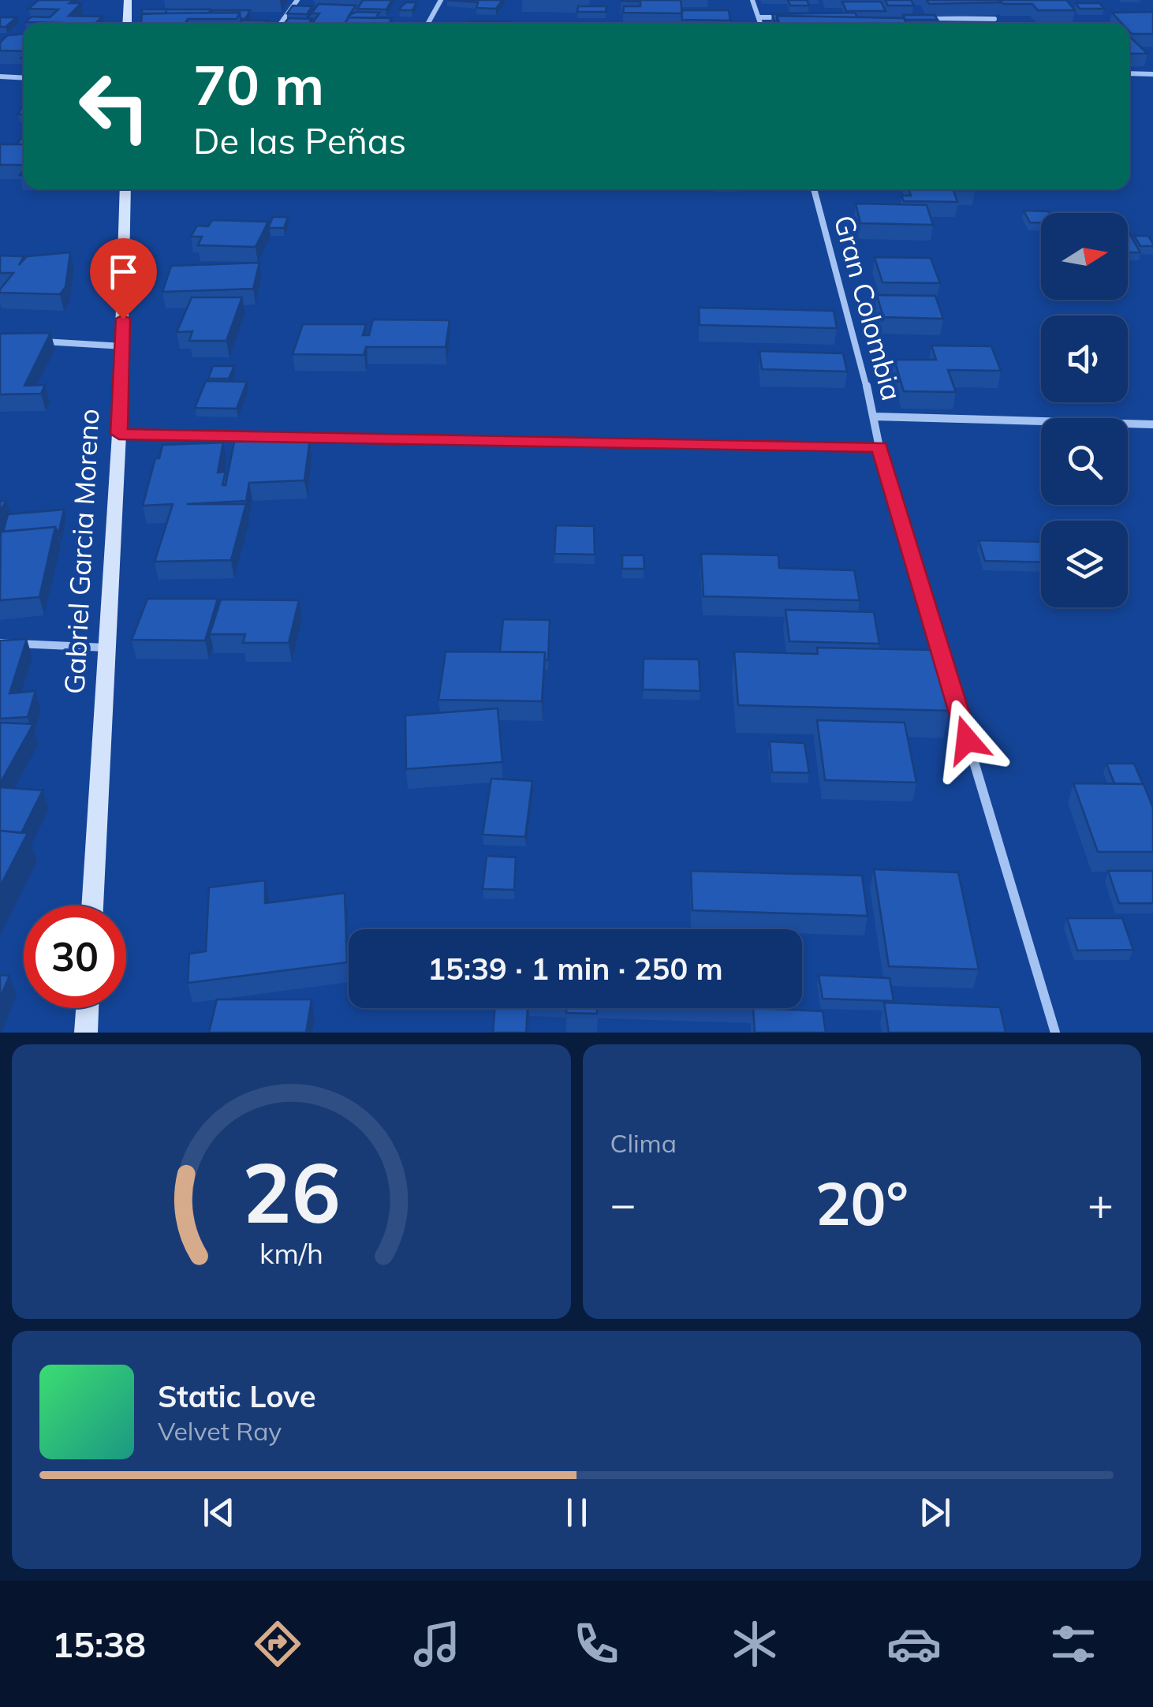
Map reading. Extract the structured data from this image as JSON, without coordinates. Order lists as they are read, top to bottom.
{
  "streets": {
    "street": ["Gran Colombia", "Gabriel Garcia Moreno"]
  },
  "north": "right",
  "page": {
    "turn": ["70 m", "De las Peñas"],
    "limit": "30",
    "trip": "15:39 · 1 min · 250 m",
    "tile": "Clima",
    "heat": ["−", "20°", "+"],
    "song": ["Static Love", "Velvet Ray"],
    "tabs": "15:38",
    "gauge": ["26", "km/h"]
  }
}
